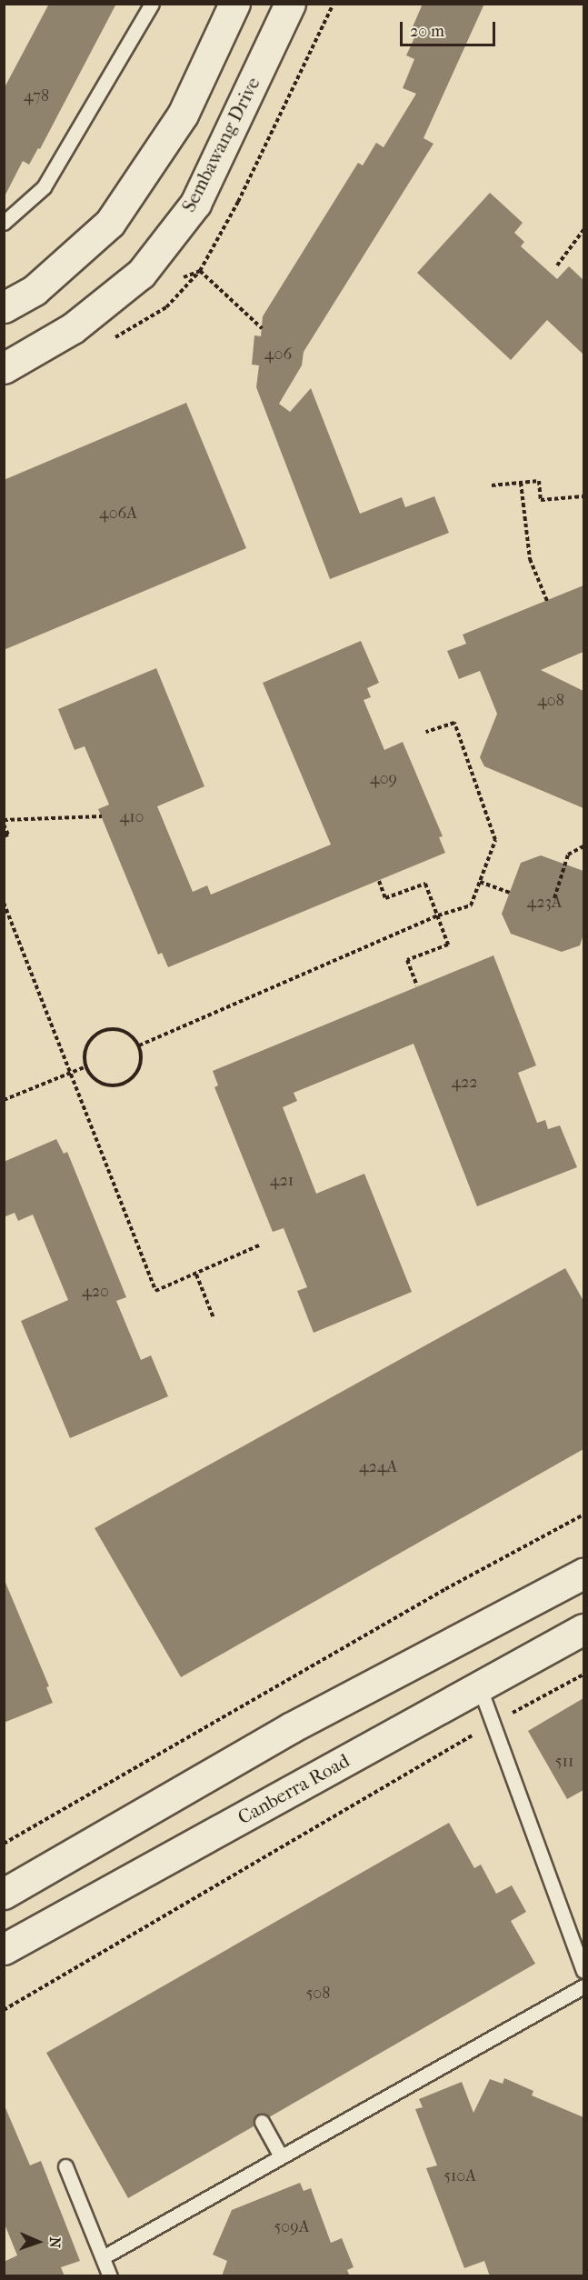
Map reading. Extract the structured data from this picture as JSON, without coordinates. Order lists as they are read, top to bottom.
{
  "streets": {
    "main road": ["Sembawang Drive", "Canberra Road"]
  },
  "house_numbers": [
    "478",
    "406",
    "406A",
    "408",
    "409",
    "410",
    "423A",
    "422",
    "421",
    "420",
    "424A",
    "511",
    "508",
    "510A",
    "509A"
  ],
  "scale_bar": "20 m",
  "north": "right"
}
